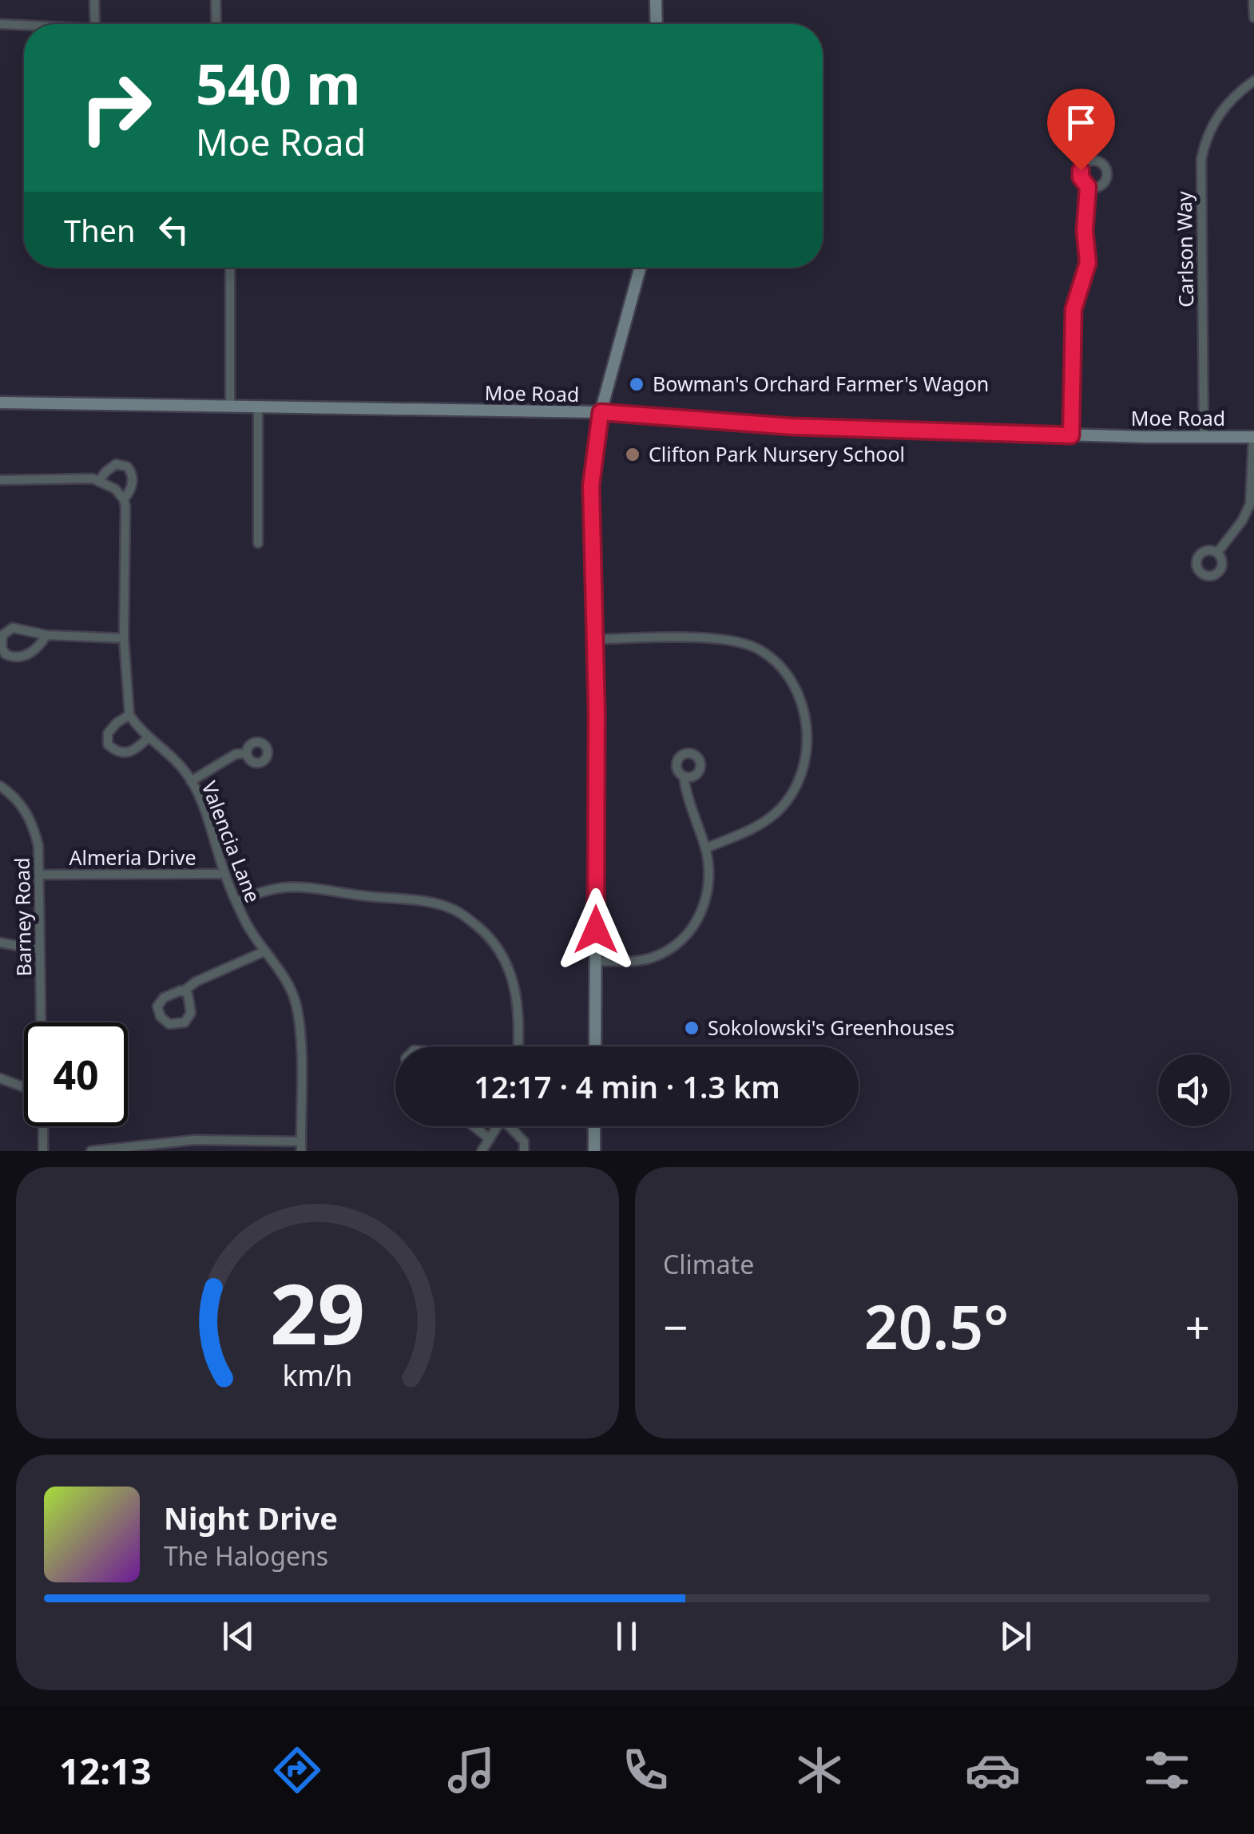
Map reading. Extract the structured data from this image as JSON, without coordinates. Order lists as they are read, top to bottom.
{
  "streets": {
    "street": [
      "Carlson Way",
      "Moe Road",
      "Valencia Lane",
      "Almeria Drive",
      "Barney Road"
    ]
  },
  "crossings": [
    ["Carlson Way", "Moe Road"],
    ["Valencia Lane", "Almeria Drive"],
    ["Almeria Drive", "Barney Road"]
  ],
  "places": ["Bowman's Orchard Farmer's Wagon", "Clifton Park Nursery School", "Sokolowski's Greenhouses"],
  "page": {
    "turn": ["540 m", "Moe Road"],
    "then": "Then",
    "limit": "40",
    "trip": "12:17 · 4 min · 1.3 km",
    "tile": "Climate",
    "heat": ["−", "20.5°", "+"],
    "song": ["Night Drive", "The Halogens"],
    "tabs": "12:13",
    "gauge": ["29", "km/h"]
  }
}
